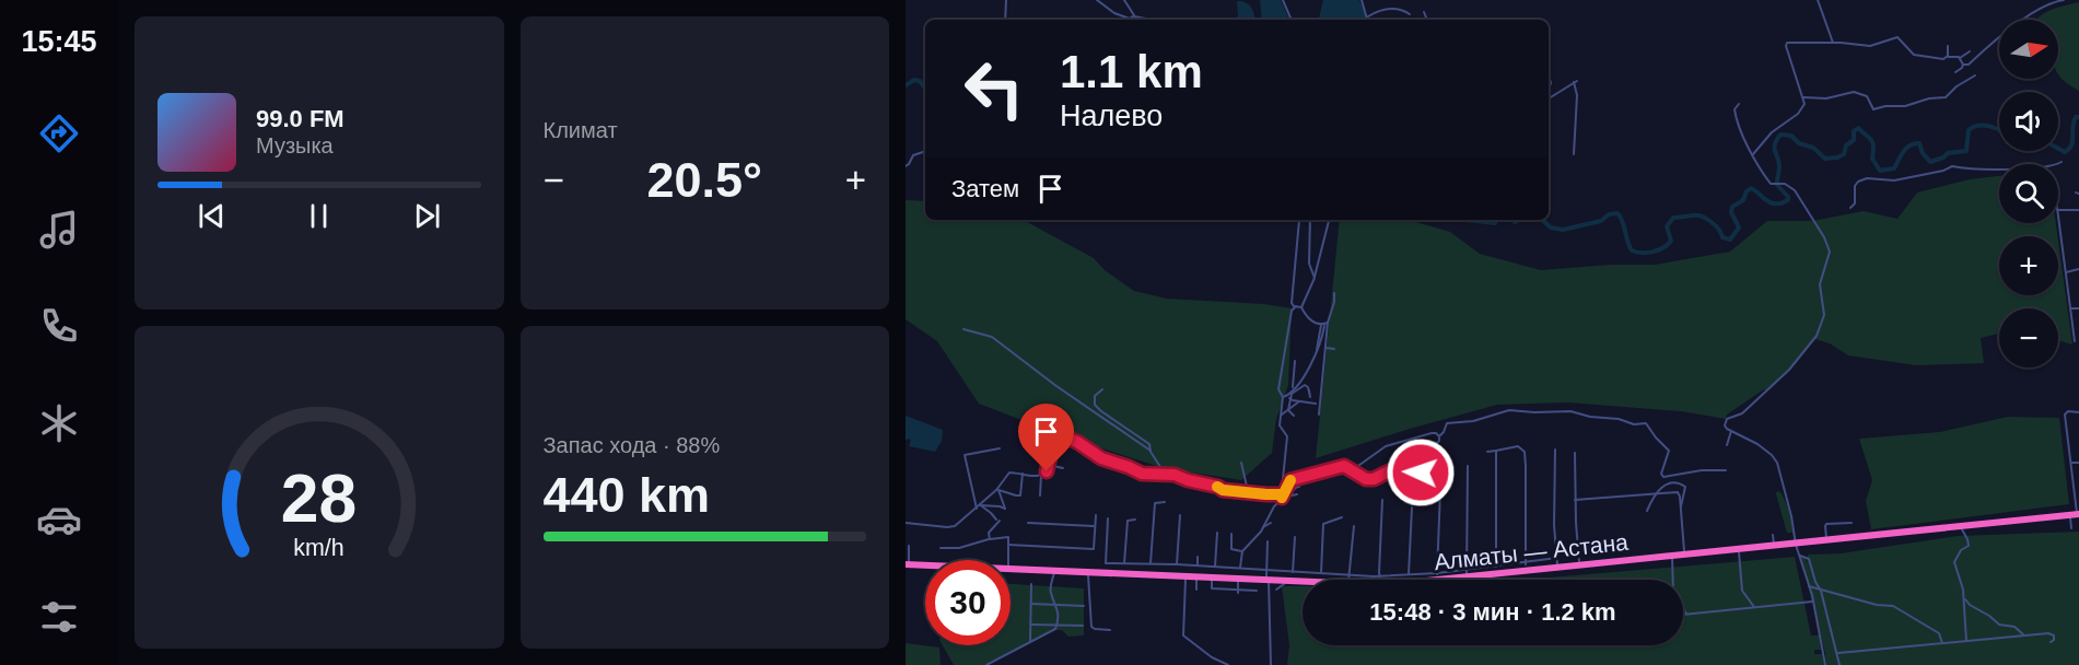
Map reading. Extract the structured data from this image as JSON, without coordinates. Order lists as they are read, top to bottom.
{
  "streets": {
    "highway": ["Алматы — Астана"]
  },
  "north": "right",
  "page": {
    "tabs": "15:45",
    "tile": [
      "Климат",
      ["Запас хода · 88%", "440 km"]
    ],
    "map_buttons": ["+", "−"],
    "turn": ["1.1 km", "Налево"],
    "song": ["99.0 FM", "Музыка"],
    "heat": ["−", "20.5°", "+"],
    "then": "Затем",
    "limit": "30",
    "trip": "15:48 · 3 мин · 1.2 km",
    "gauge": ["28", "km/h"]
  }
}
